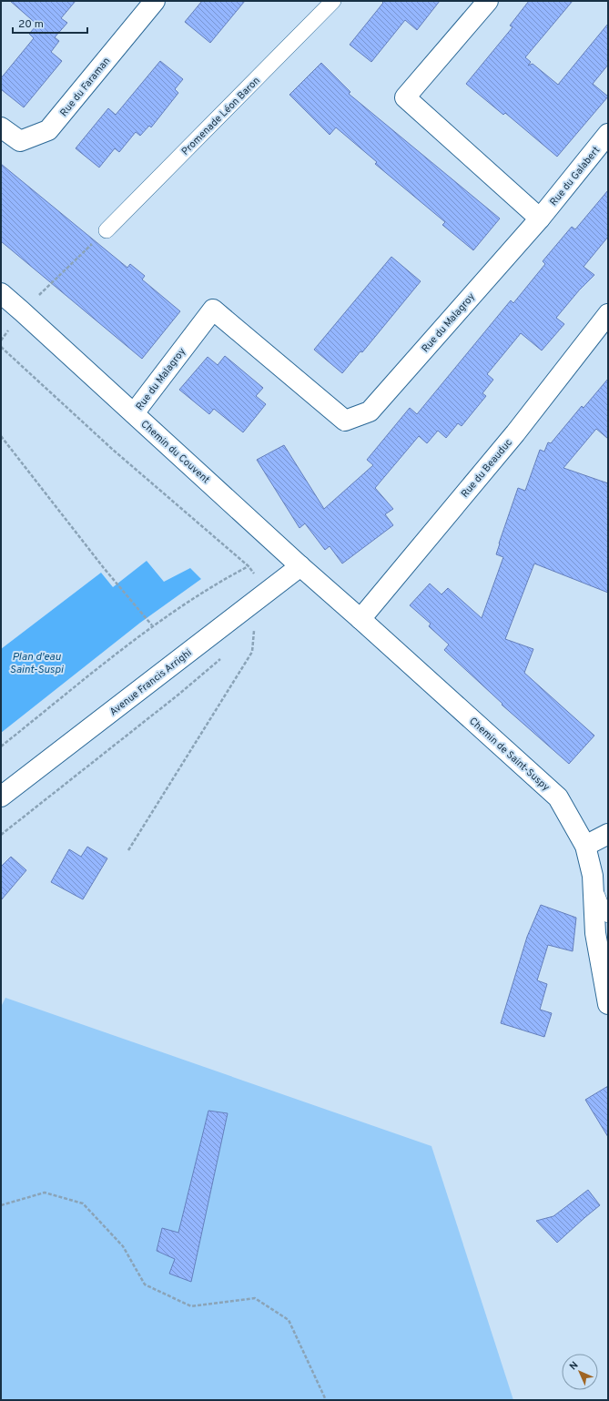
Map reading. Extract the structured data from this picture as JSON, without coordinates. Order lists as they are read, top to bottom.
{
  "streets": {
    "street": [
      "Rue du Faraman",
      "Promenade Léon Baron",
      "Rue du Galabert",
      "Rue du Malagroy",
      "Chemin du Couvent",
      "Rue du Beauduc",
      "Avenue Francis Arrighi",
      "Chemin de Saint-Suspy"
    ]
  },
  "crossings": [
    ["Rue du Galabert", "Rue du Malagroy"],
    ["Rue du Malagroy", "Chemin du Couvent"],
    ["Chemin du Couvent", "Avenue Francis Arrighi"],
    ["Chemin du Couvent", "Chemin de Saint-Suspy"],
    ["Rue du Beauduc", "Chemin de Saint-Suspy"],
    ["Avenue Francis Arrighi", "Chemin de Saint-Suspy"]
  ],
  "water": ["Plan d'eau Saint-Suspi"],
  "scale_bar": "20 m",
  "north": "top left"
}
